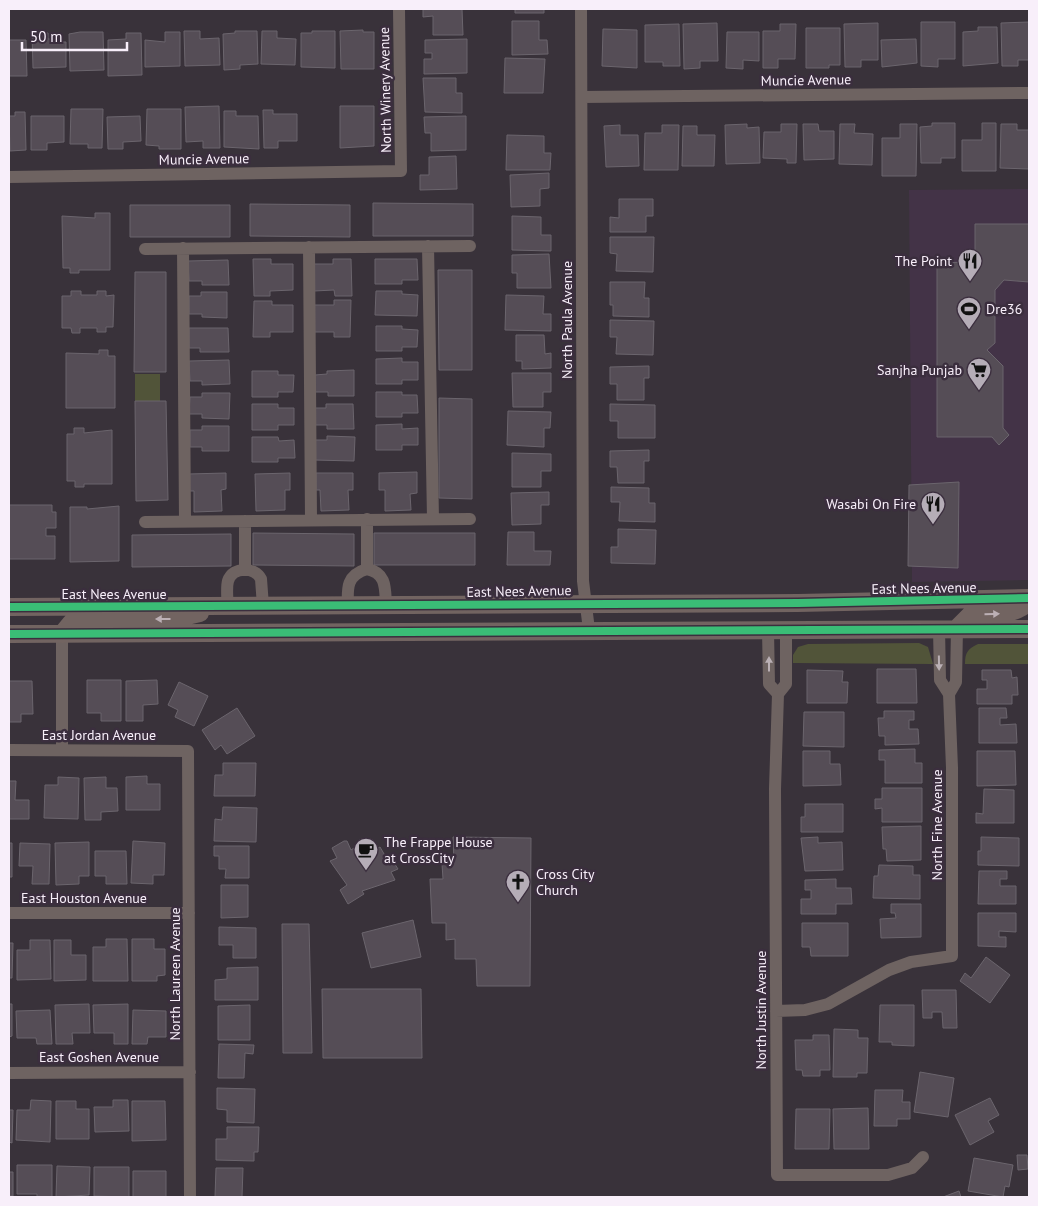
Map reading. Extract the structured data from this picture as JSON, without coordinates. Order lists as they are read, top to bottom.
{
  "streets": {
    "main road": ["East Nees Avenue"],
    "street": [
      "Muncie Avenue",
      "North Winery Avenue",
      "North Paula Avenue",
      "East Jordan Avenue",
      "North Fine Avenue",
      "East Houston Avenue",
      "North Laureen Avenue",
      "North Justin Avenue",
      "East Goshen Avenue"
    ]
  },
  "crossings": [
    ["Muncie Avenue", "North Winery Avenue"],
    ["Muncie Avenue", "North Paula Avenue"],
    ["North Paula Avenue", "East Nees Avenue"],
    ["East Jordan Avenue", "North Laureen Avenue"],
    ["North Fine Avenue", "North Justin Avenue"],
    ["East Houston Avenue", "North Laureen Avenue"],
    ["North Laureen Avenue", "East Goshen Avenue"]
  ],
  "places": {
    "restaurant": ["The Point", "Wasabi On Fire"],
    "sports": ["Dre36"],
    "supermarket": ["Sanjha Punjab"],
    "cafe": ["The Frappe House at CrossCity"],
    "church": ["Cross City Church"]
  },
  "scale_bar": "50 m"
}
